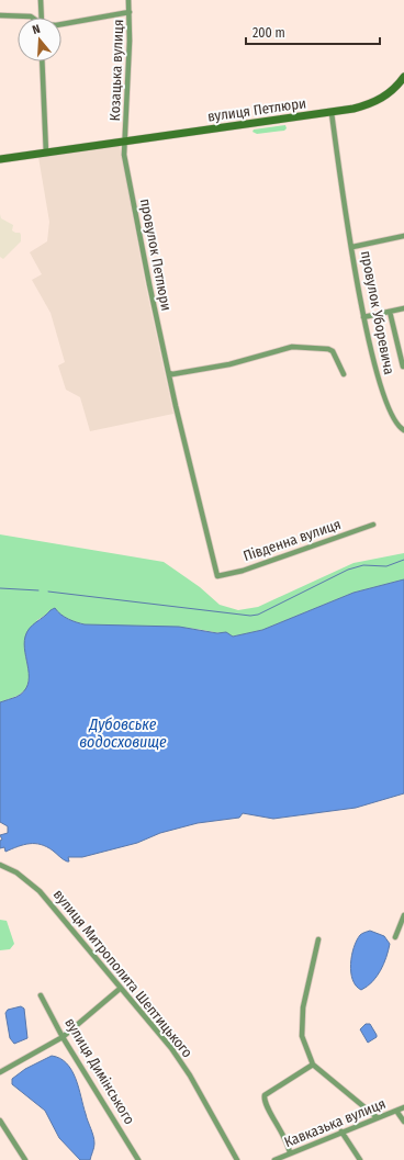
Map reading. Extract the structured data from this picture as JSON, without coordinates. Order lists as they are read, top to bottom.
{
  "streets": {
    "main road": ["вулиця Петлюри"],
    "street": [
      "Козацька вулиця",
      "провулок Петлюри",
      "провулок Уборевича",
      "Південна вулиця",
      "вулиця Митрополита Шептицького",
      "вулиця Димінського",
      "Кавказька вулиця"
    ]
  },
  "crossings": [
    ["Козацька вулиця", "вулиця Петлюри"],
    ["Козацька вулиця", "провулок Петлюри"],
    ["вулиця Петлюри", "провулок Петлюри"],
    ["провулок Петлюри", "Південна вулиця"]
  ],
  "water": ["Дубовське водосховище"],
  "scale_bar": "200 m",
  "north": "top"
}
